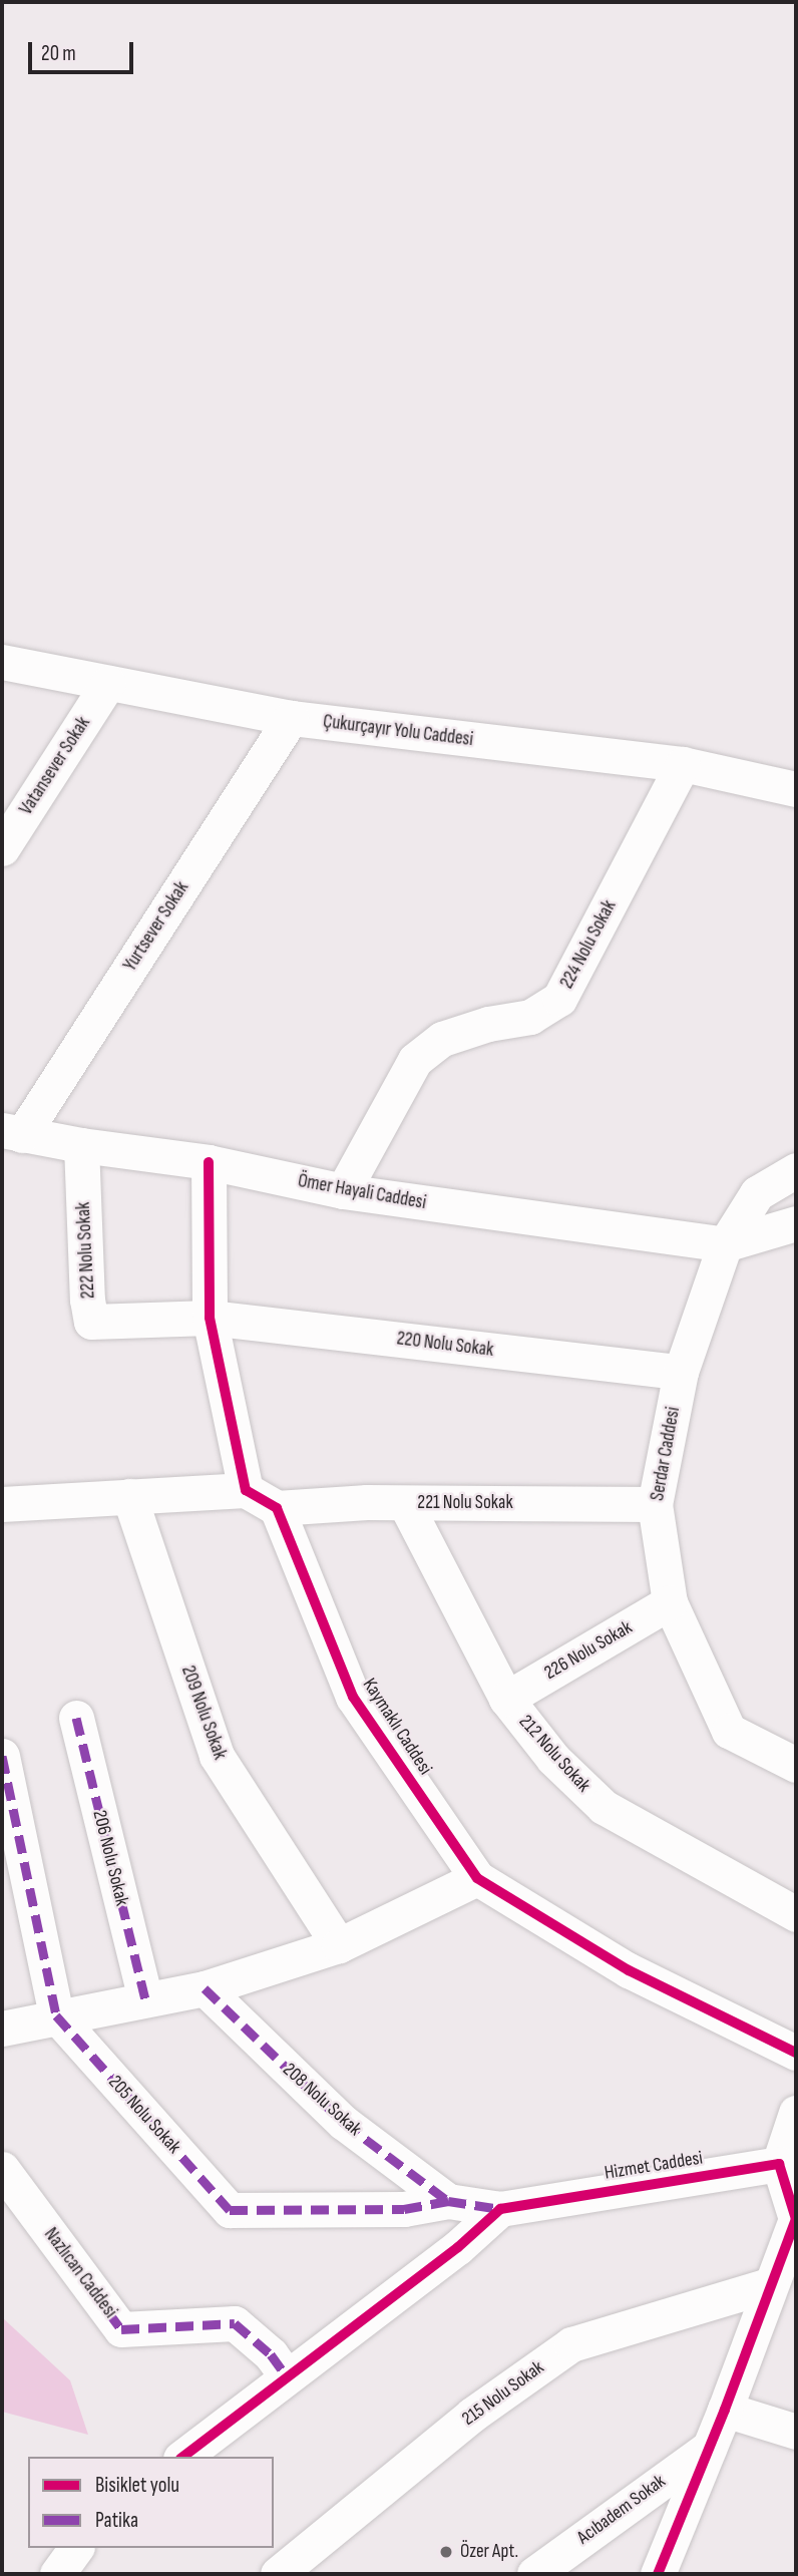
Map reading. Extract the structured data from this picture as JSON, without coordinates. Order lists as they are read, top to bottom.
{
  "streets": {
    "street": [
      "Çukurçayır Yolu Caddesi",
      "Vatansever Sokak",
      "Yurtsever Sokak",
      "224 Nolu Sokak",
      "Ömer Hayali Caddesi",
      "222 Nolu Sokak",
      "220 Nolu Sokak",
      "Serdar Caddesi",
      "221 Nolu Sokak",
      "226 Nolu Sokak",
      "209 Nolu Sokak",
      "Kaymaklı Caddesi",
      "212 Nolu Sokak",
      "206 Nolu Sokak",
      "208 Nolu Sokak",
      "205 Nolu Sokak",
      "Hizmet Caddesi",
      "Nazlıcan Caddesi",
      "215 Nolu Sokak",
      "Acıbadem Sokak"
    ]
  },
  "crossings": [
    ["Çukurçayır Yolu Caddesi", "Vatansever Sokak"],
    ["Çukurçayır Yolu Caddesi", "Yurtsever Sokak"],
    ["Çukurçayır Yolu Caddesi", "224 Nolu Sokak"],
    ["Yurtsever Sokak", "Ömer Hayali Caddesi"],
    ["224 Nolu Sokak", "Ömer Hayali Caddesi"],
    ["Ömer Hayali Caddesi", "222 Nolu Sokak"],
    ["Ömer Hayali Caddesi", "Serdar Caddesi"],
    ["222 Nolu Sokak", "220 Nolu Sokak"],
    ["220 Nolu Sokak", "Serdar Caddesi"],
    ["Serdar Caddesi", "221 Nolu Sokak"],
    ["Serdar Caddesi", "226 Nolu Sokak"],
    ["221 Nolu Sokak", "Kaymaklı Caddesi"],
    ["221 Nolu Sokak", "212 Nolu Sokak"],
    ["226 Nolu Sokak", "212 Nolu Sokak"],
    ["208 Nolu Sokak", "205 Nolu Sokak"],
    ["205 Nolu Sokak", "Hizmet Caddesi"]
  ],
  "places": ["Özer Apt."],
  "legend": ["Bisiklet yolu", "Patika"],
  "scale_bar": "20 m"
}
